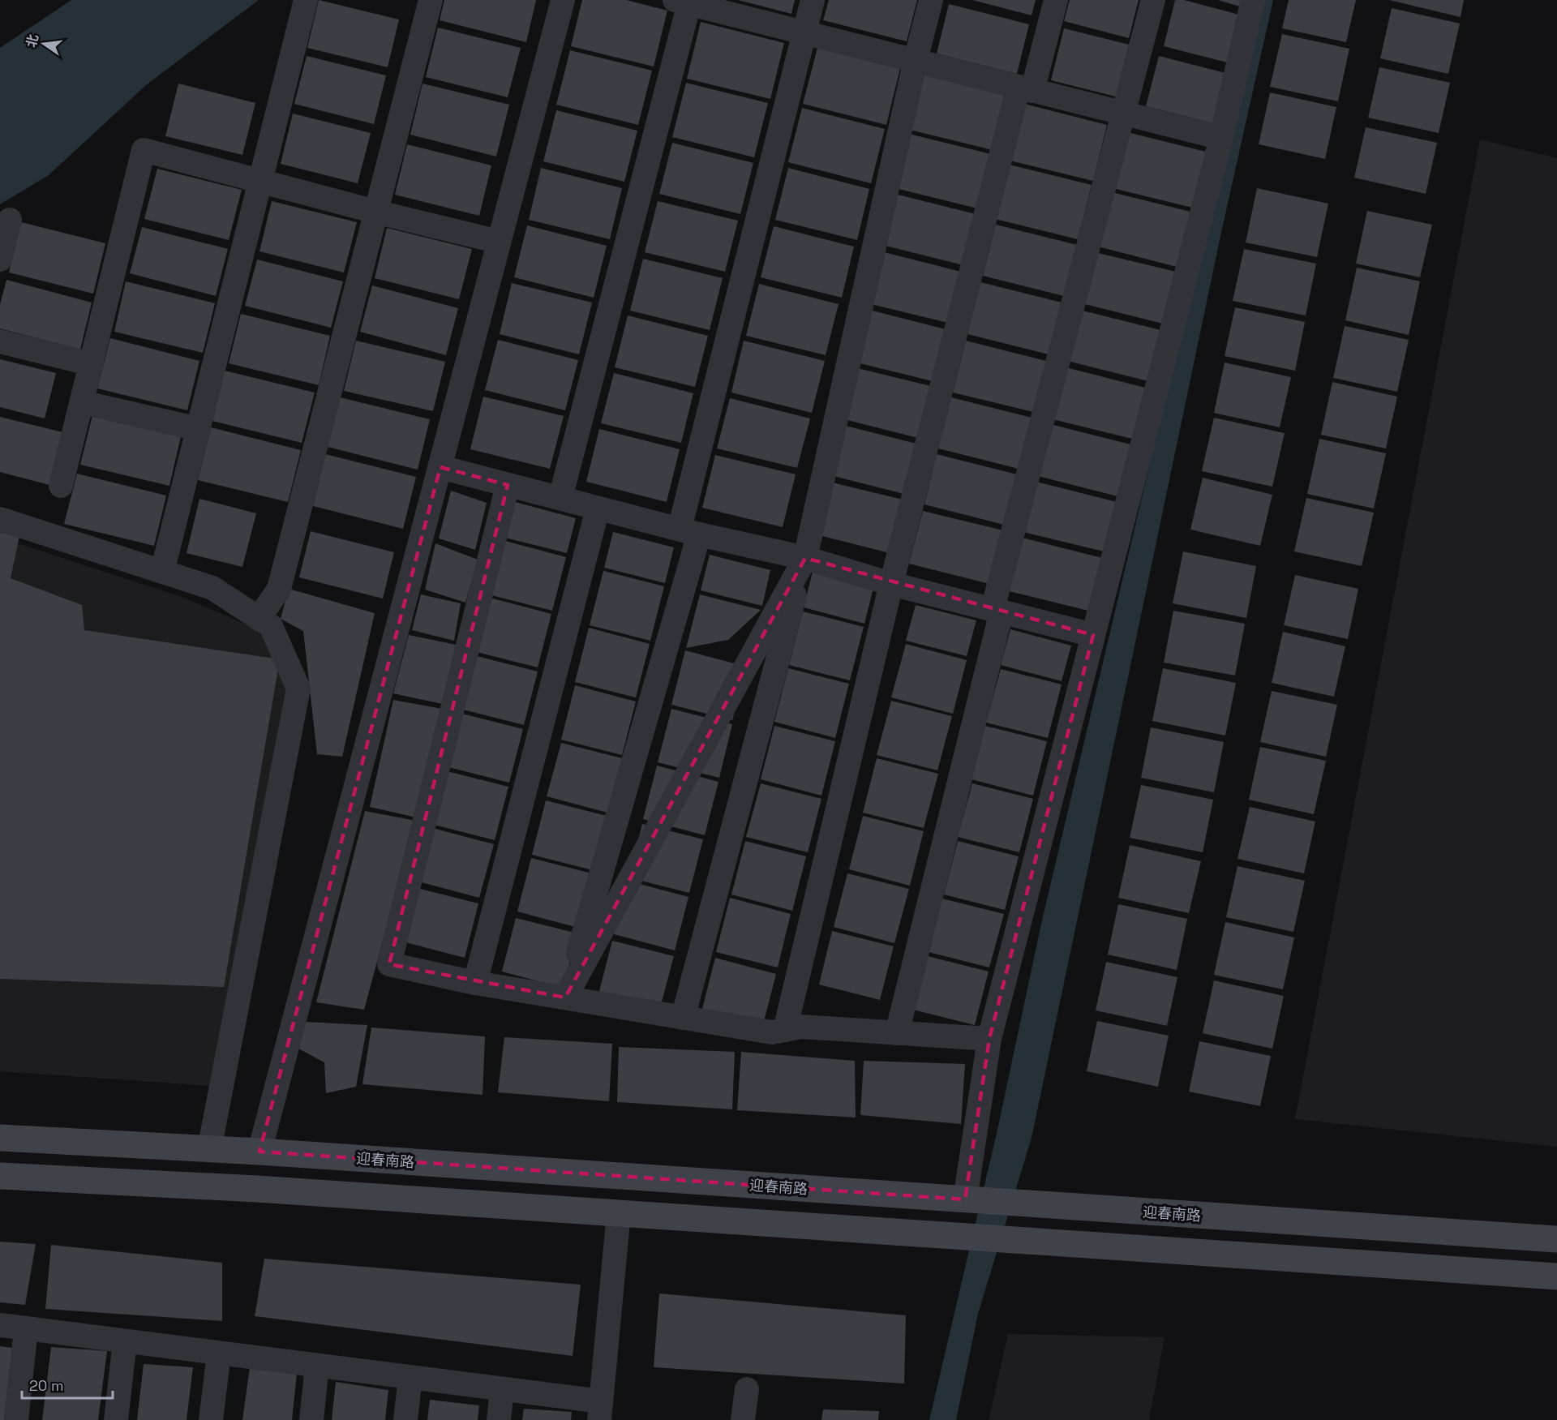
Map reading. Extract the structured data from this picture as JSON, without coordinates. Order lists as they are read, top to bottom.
{
  "streets": {
    "main road": ["迎春南路"]
  },
  "scale_bar": "20 m",
  "north": "left"
}
